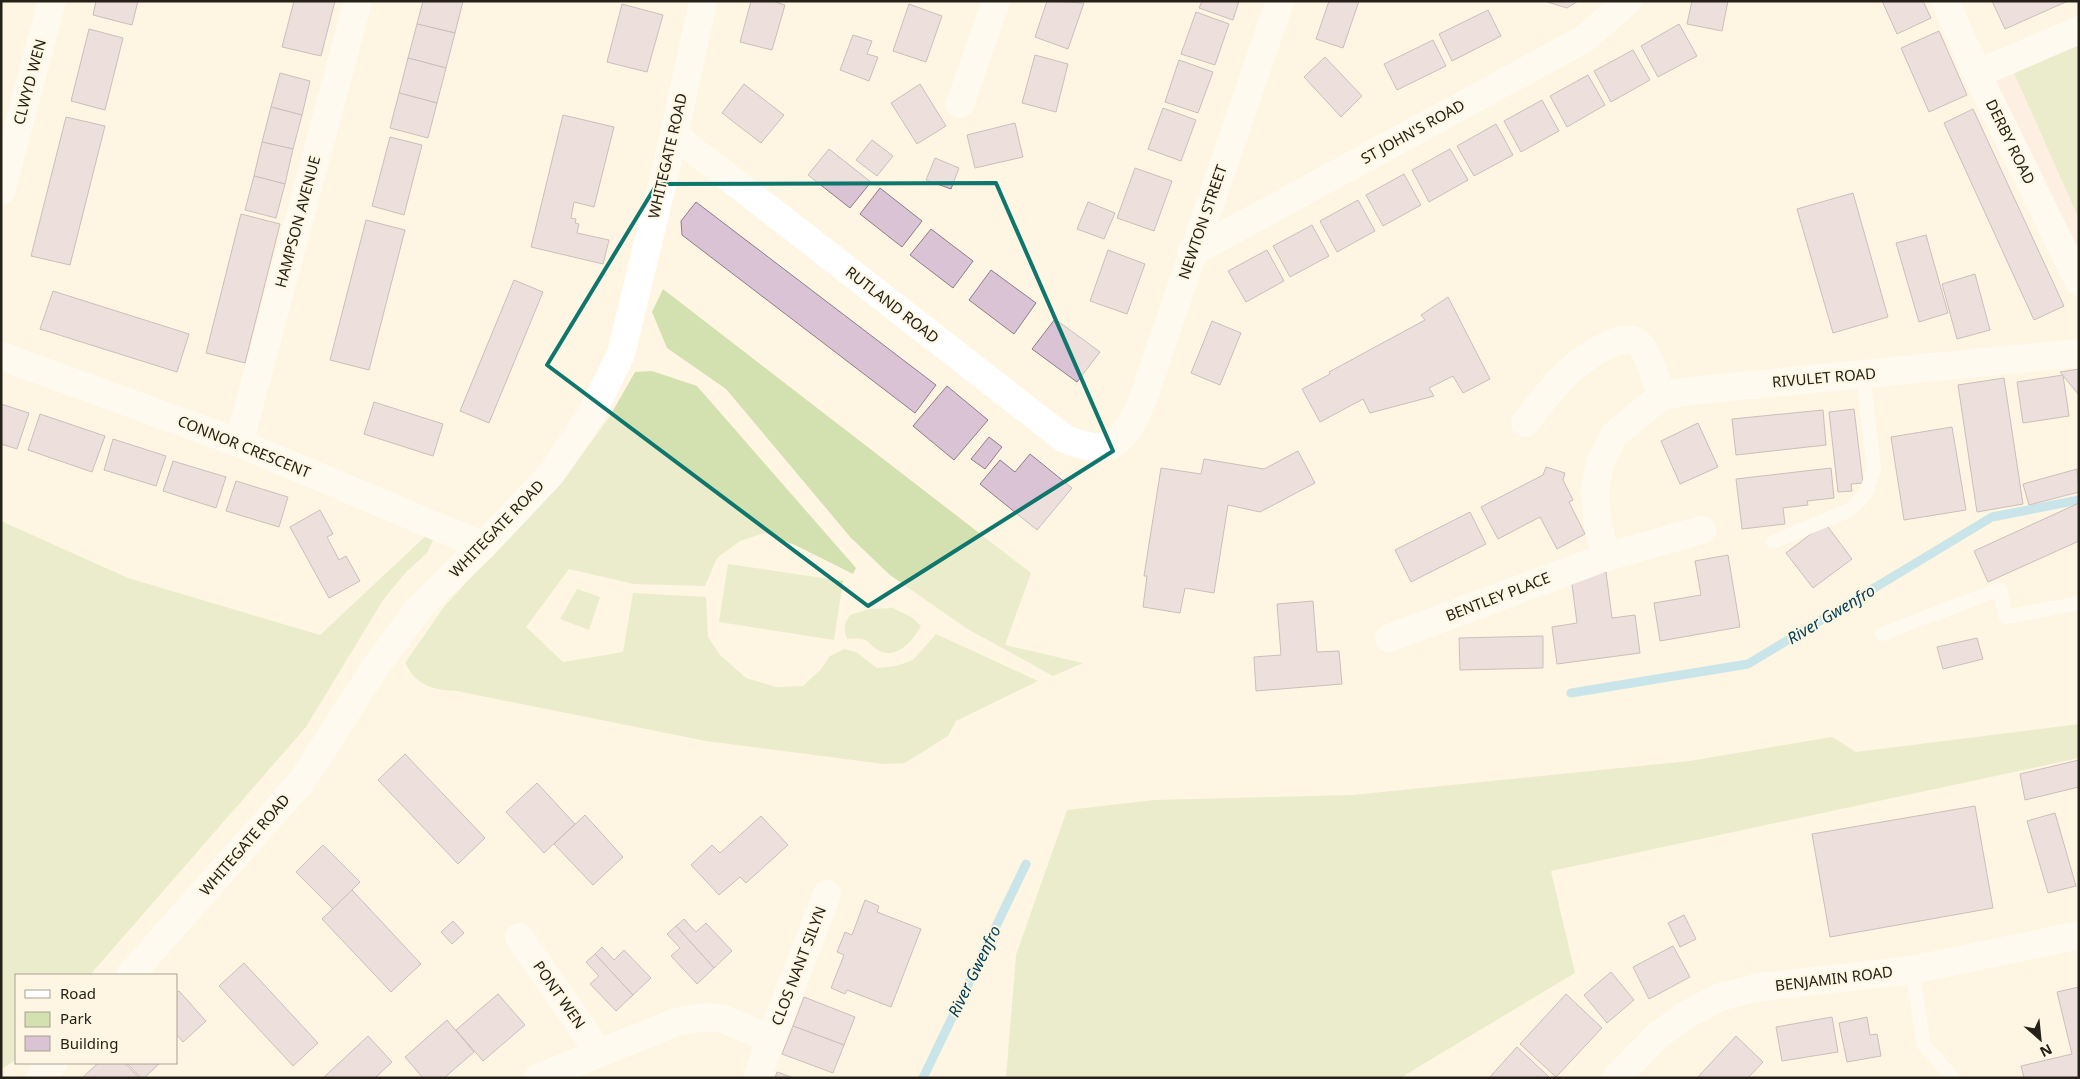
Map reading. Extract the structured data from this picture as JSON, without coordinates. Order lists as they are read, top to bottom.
{
  "streets": {
    "street": [
      "CLWYD WEN",
      "ST JOHN'S ROAD",
      "DERBY ROAD",
      "WHITEGATE ROAD",
      "HAMPSON AVENUE",
      "NEWTON STREET",
      "RUTLAND ROAD",
      "RIVULET ROAD",
      "CONNOR CRESCENT",
      "BENTLEY PLACE",
      "CLOS NANT SILYN",
      "BENJAMIN ROAD",
      "PONT WEN"
    ]
  },
  "crossings": [
    ["ST JOHN'S ROAD", "NEWTON STREET"],
    ["WHITEGATE ROAD", "RUTLAND ROAD"],
    ["WHITEGATE ROAD", "CONNOR CRESCENT"],
    ["HAMPSON AVENUE", "CONNOR CRESCENT"],
    ["NEWTON STREET", "RUTLAND ROAD"],
    ["CLOS NANT SILYN", "PONT WEN"]
  ],
  "water": ["River Gwenfro"],
  "legend": ["Road", "Park", "Building"],
  "north": "bottom right"
}
